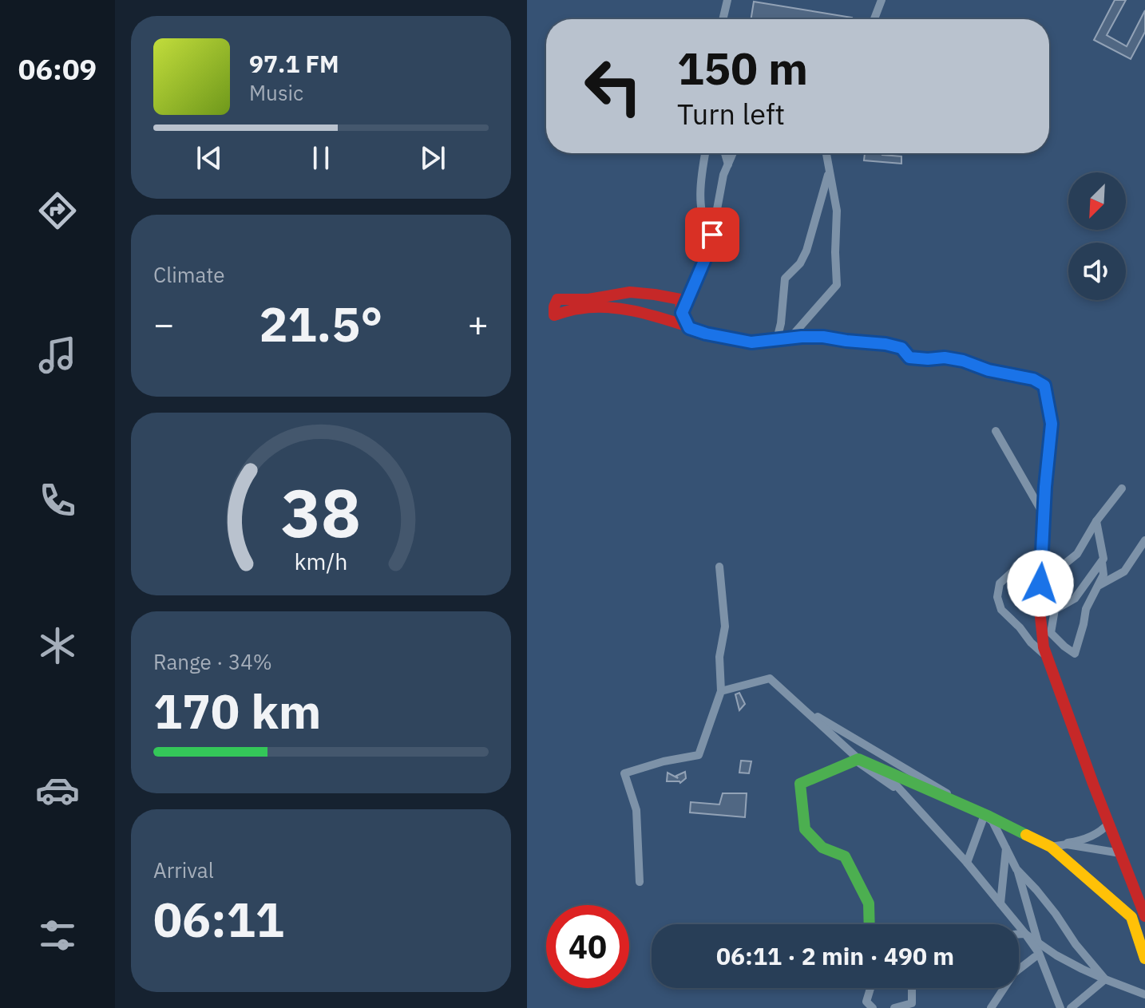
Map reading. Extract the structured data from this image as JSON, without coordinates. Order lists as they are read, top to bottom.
{
  "north": "bottom left",
  "page": {
    "tabs": "06:09",
    "turn": ["150 m", "Turn left"],
    "song": ["97.1 FM", "Music"],
    "tile": [
      "Climate",
      ["Range · 34%", "170 km"],
      ["Arrival", "06:11"]
    ],
    "heat": ["−", "21.5°", "+"],
    "limit": "40",
    "trip": "06:11 · 2 min · 490 m",
    "gauge": ["38", "km/h"]
  }
}
